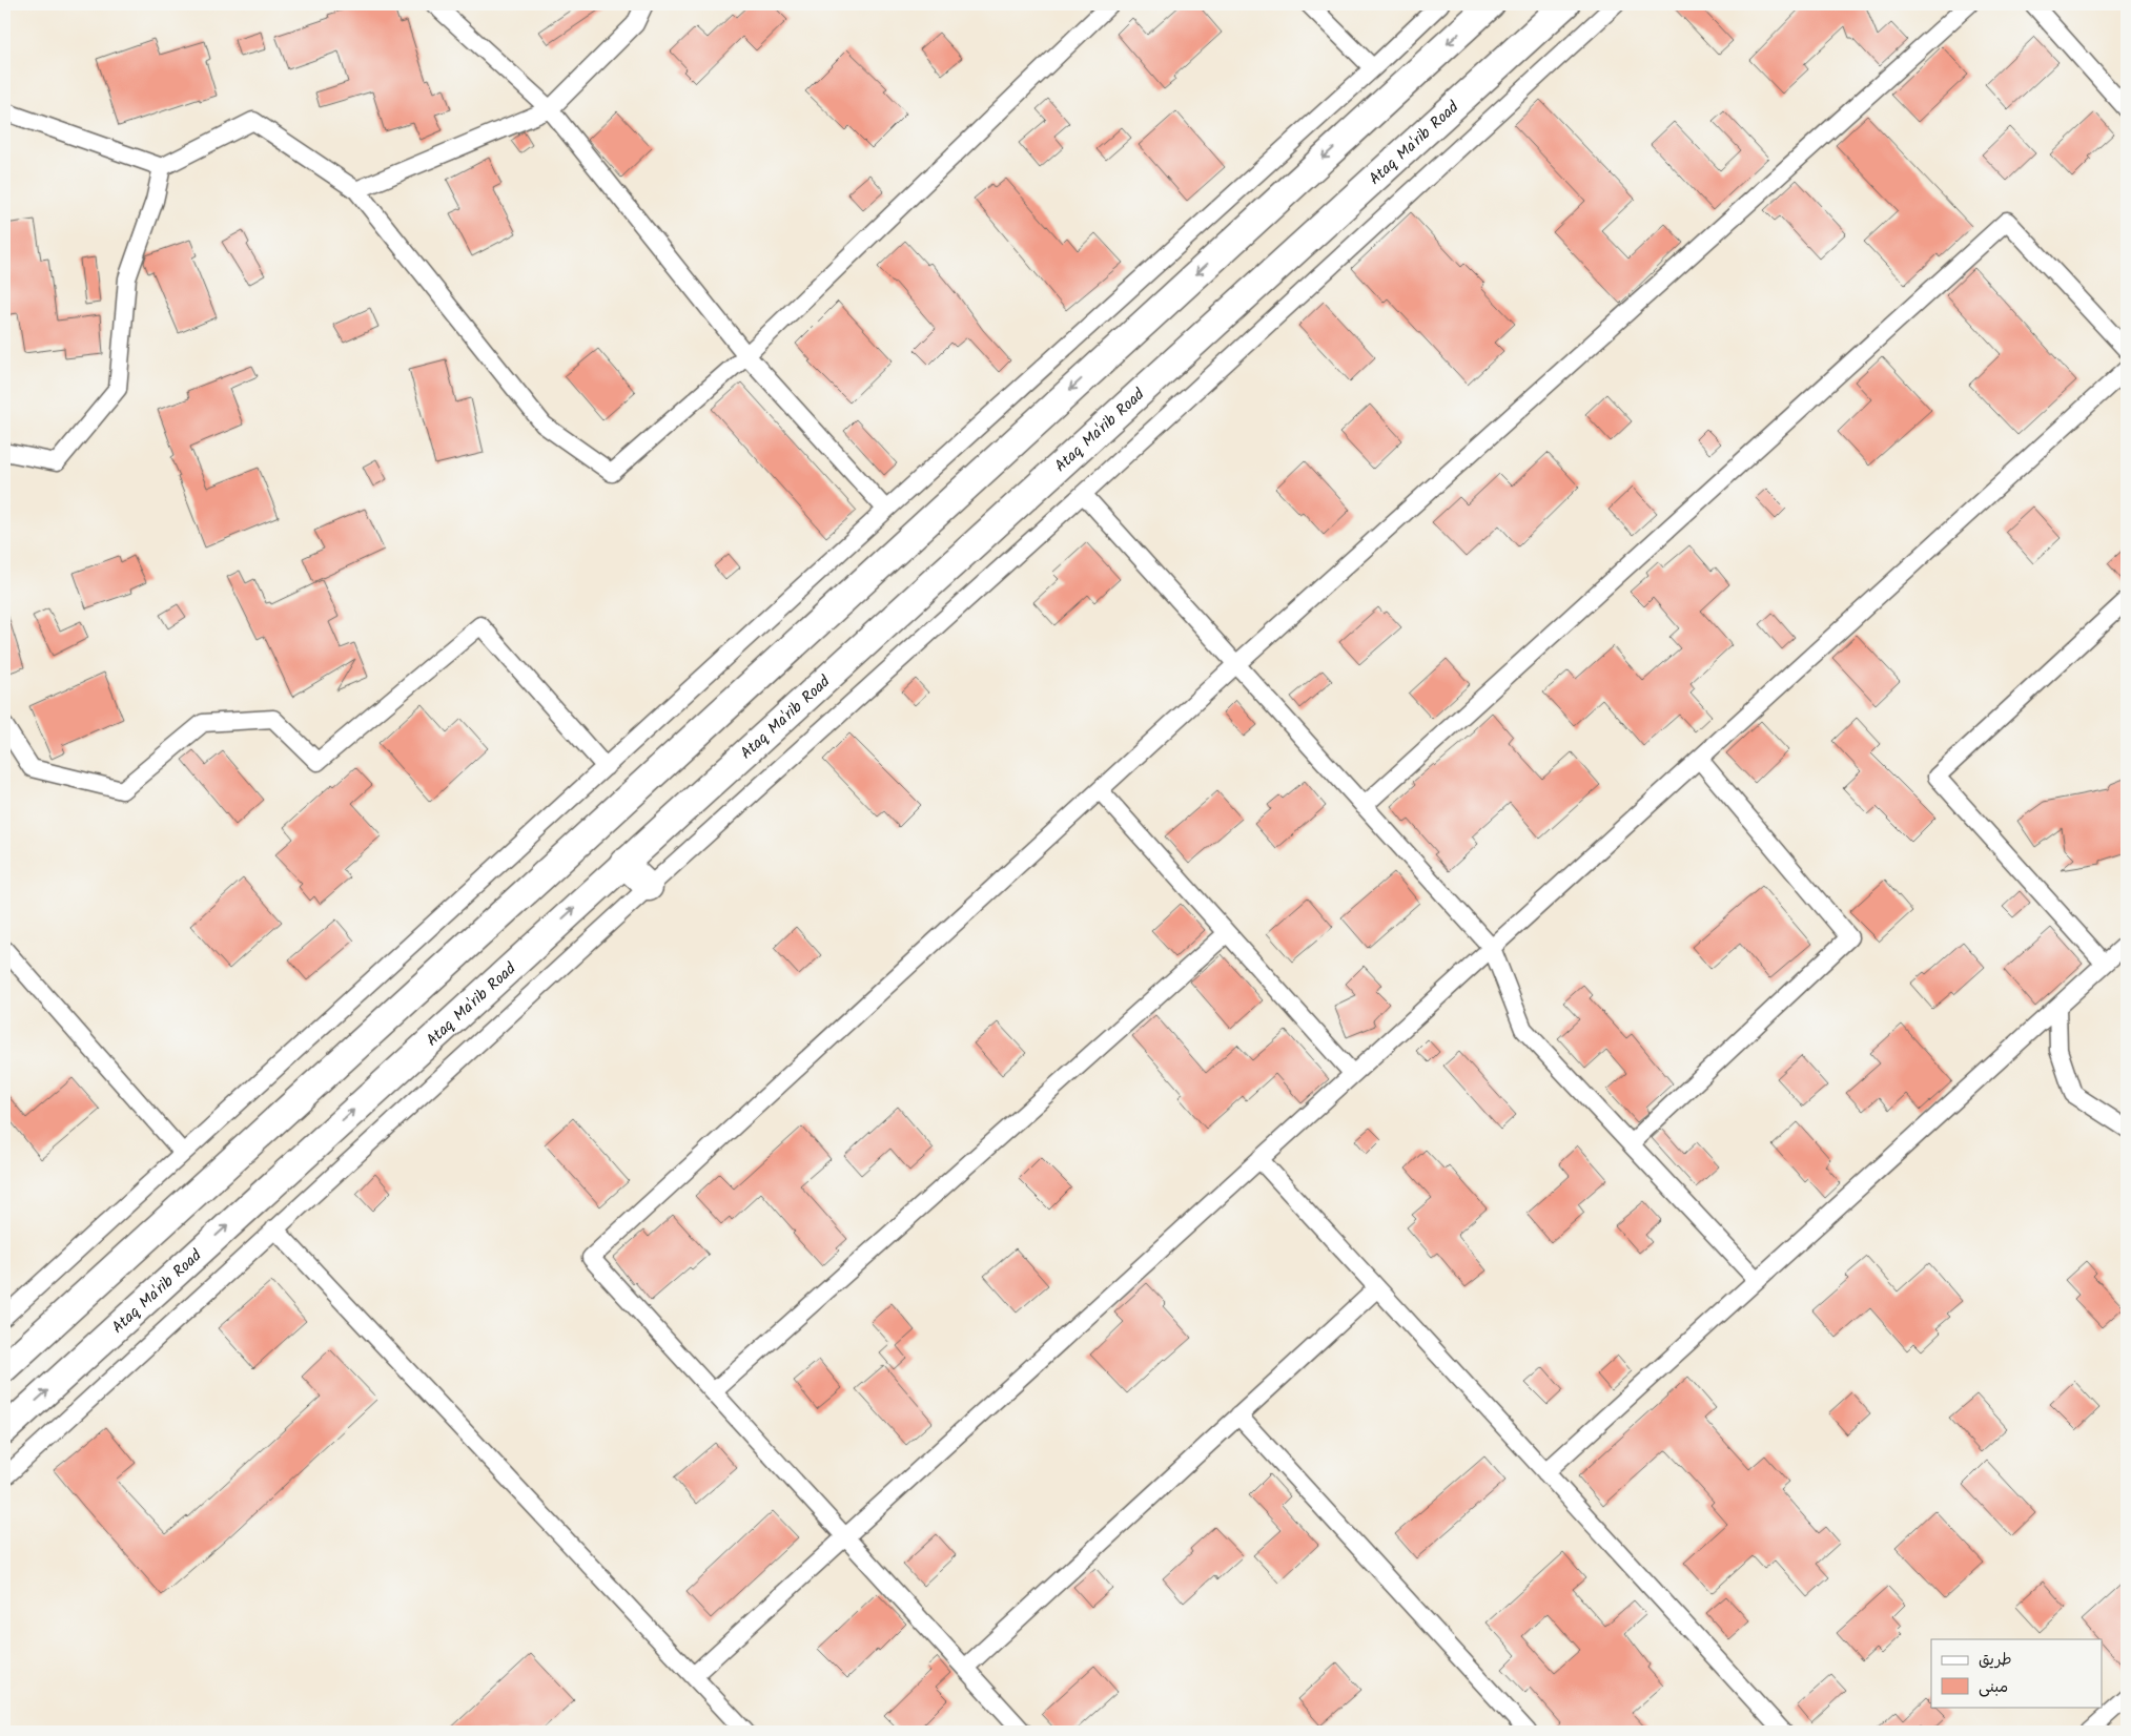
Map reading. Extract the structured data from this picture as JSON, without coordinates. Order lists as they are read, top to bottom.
{
  "streets": {
    "main road": ["Ataq Ma'rib Road"]
  },
  "legend": ["طريق", "مبنى"]
}
